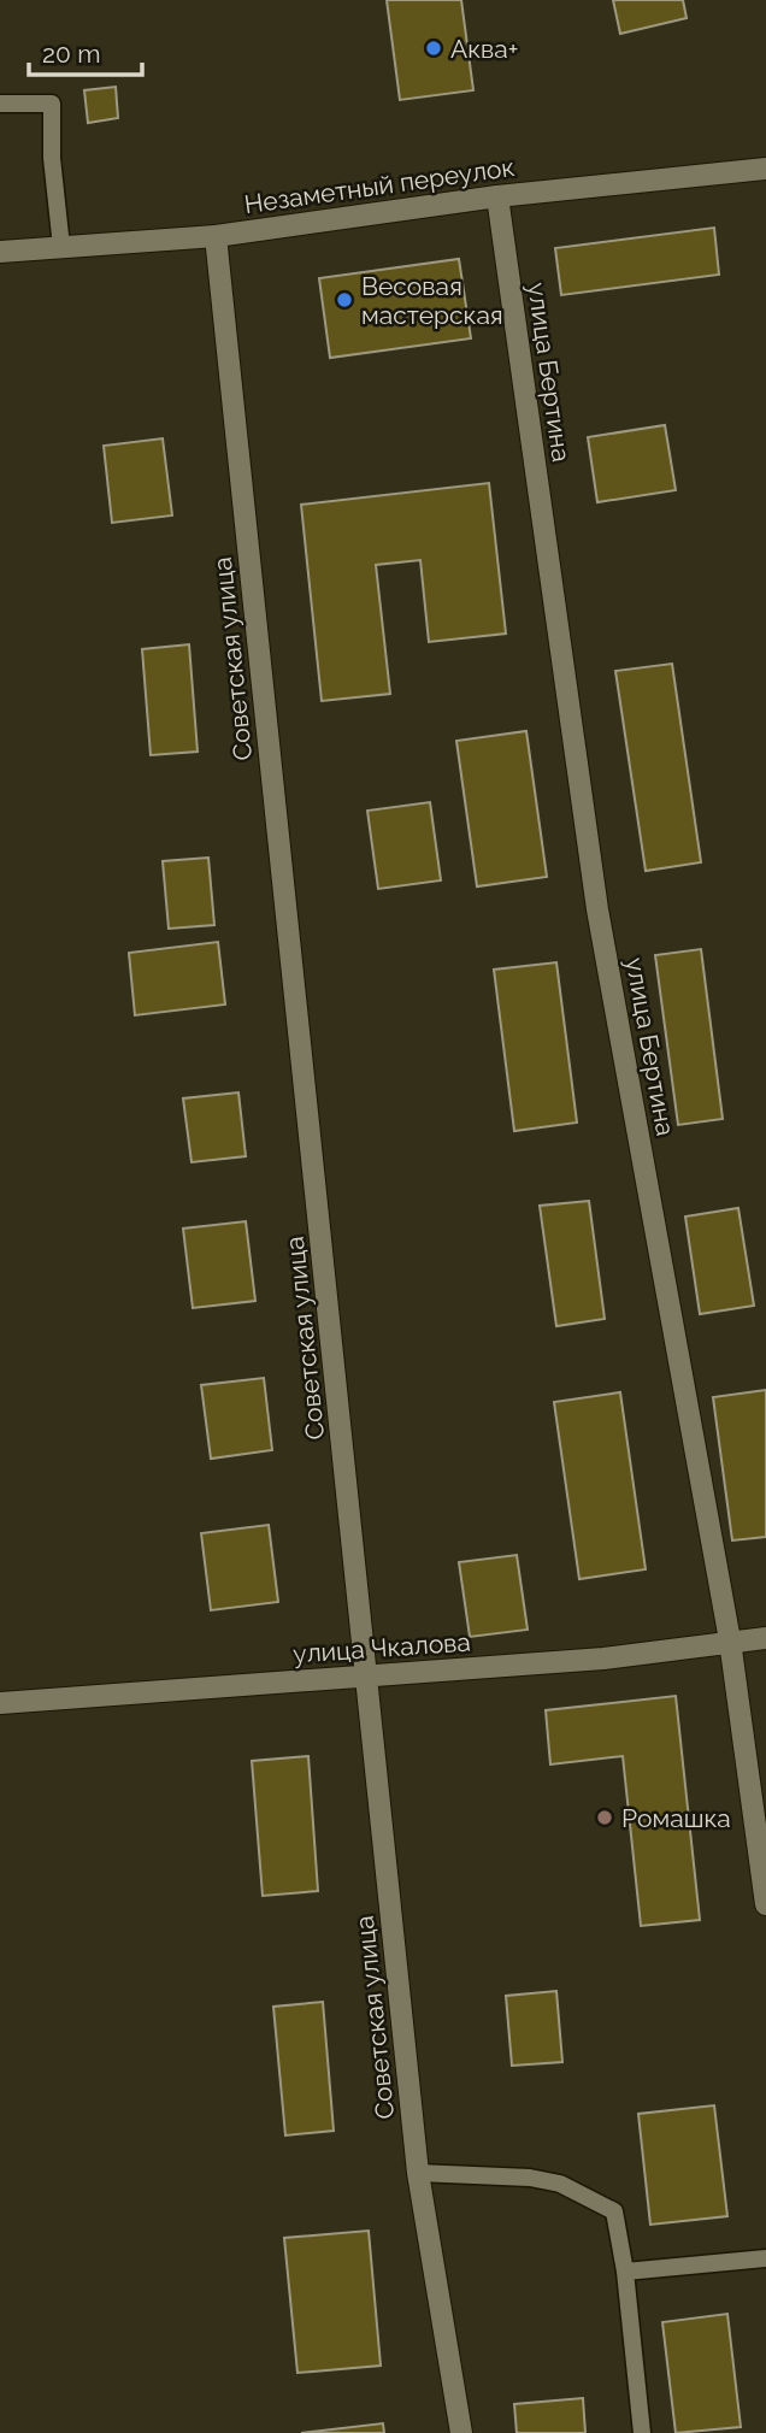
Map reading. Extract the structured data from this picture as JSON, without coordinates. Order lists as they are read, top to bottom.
{
  "streets": {
    "street": [
      "Незаметный переулок",
      "улица Бертина",
      "Советская улица",
      "улица Чкалова"
    ]
  },
  "crossings": [
    ["Незаметный переулок", "улица Бертина"],
    ["Незаметный переулок", "Советская улица"],
    ["улица Бертина", "улица Чкалова"],
    ["Советская улица", "улица Чкалова"]
  ],
  "places": ["Аква+", "Весовая мастерская", "Ромашка"],
  "scale_bar": "20 m"
}
